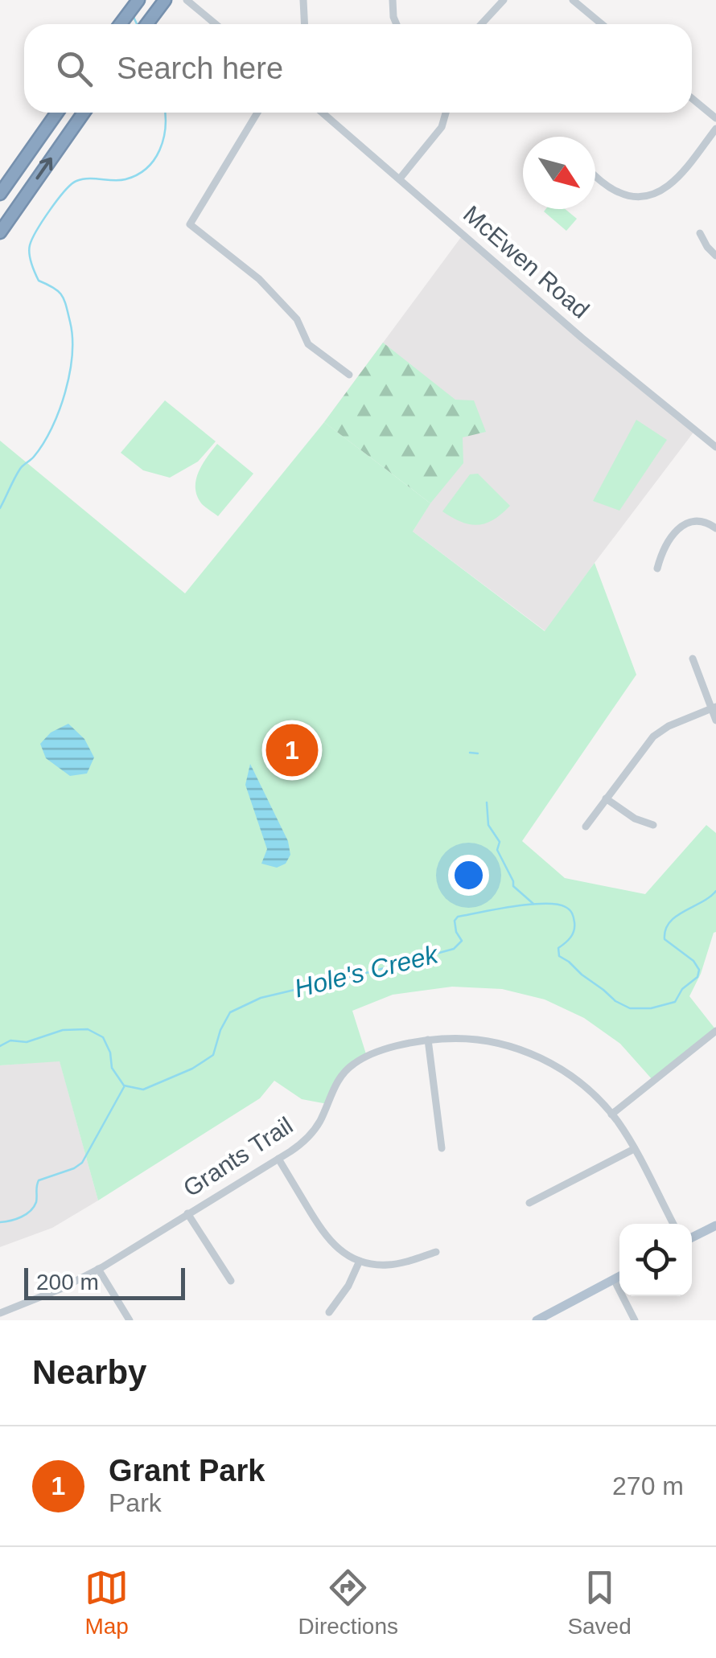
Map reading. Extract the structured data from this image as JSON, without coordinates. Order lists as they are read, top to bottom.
{
  "streets": {
    "street": ["McEwen Road", "Grants Trail"]
  },
  "water": ["Hole's Creek"],
  "scale_bar": "200 m",
  "north": "bottom right",
  "page": {
    "search": "Search here",
    "pins": "1",
    "scale": "200 m",
    "heading": "Nearby",
    "list": [
      {
        "mark": "1",
        "name": "Grant Park",
        "note": "Park",
        "value": "270 m"
      }
    ],
    "nav": ["Map", "Directions", "Saved"]
  }
}
